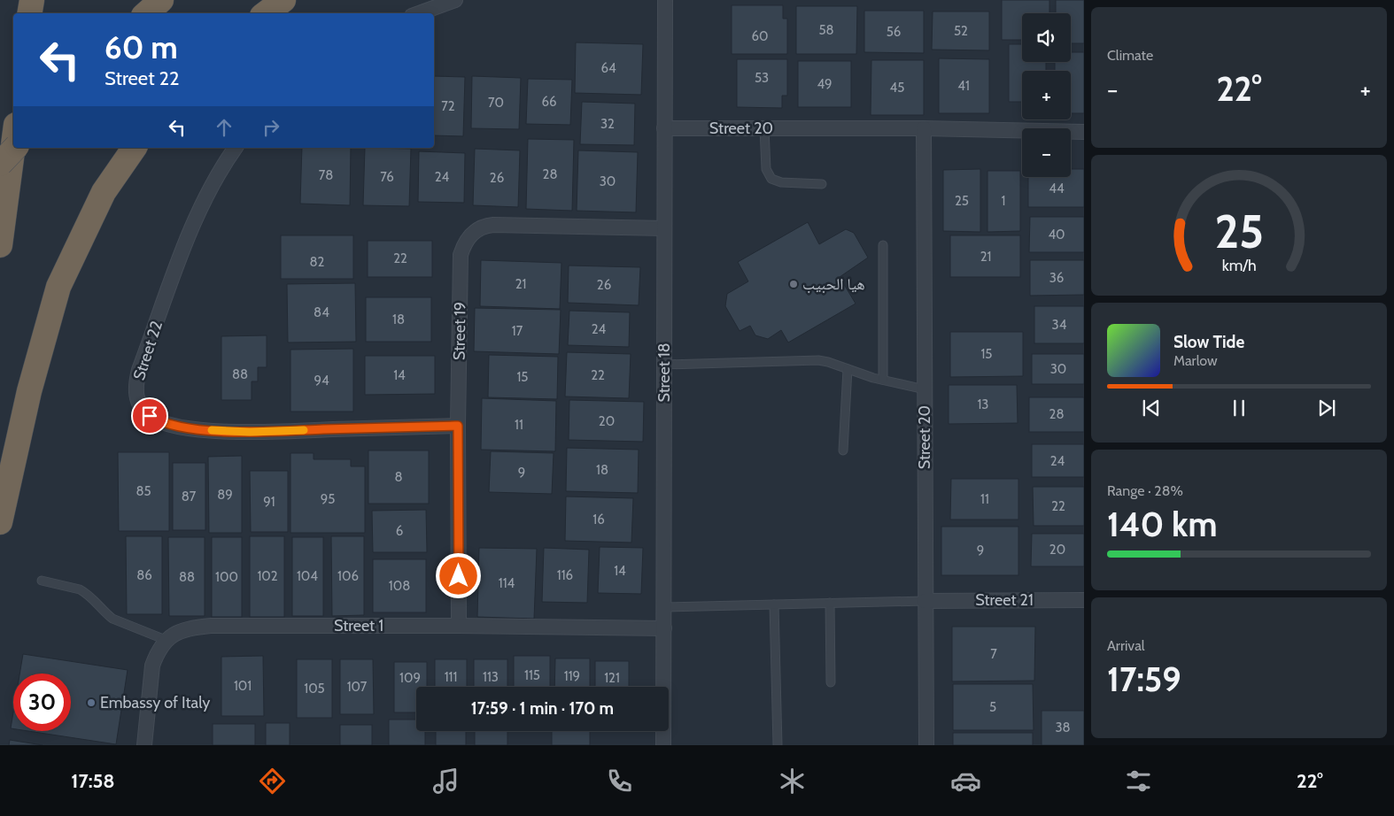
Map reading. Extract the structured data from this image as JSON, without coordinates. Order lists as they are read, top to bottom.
{
  "streets": {
    "street": [
      "Street 20",
      "Street 19",
      "Street 22",
      "Street 18",
      "Street 21",
      "Street 1"
    ]
  },
  "crossings": [
    ["Street 20", "Street 18"],
    ["Street 20", "Street 21"],
    ["Street 19", "Street 22"],
    ["Street 19", "Street 18"],
    ["Street 19", "Street 1"],
    ["Street 18", "Street 1"]
  ],
  "places": ["هيا الحبيب", "Embassy of Italy"],
  "house_numbers": [
    "58",
    "52",
    "56",
    "60",
    "64",
    "53",
    "49",
    "41",
    "45",
    "66",
    "70",
    "72",
    "32",
    "28",
    "78",
    "76",
    "24",
    "26",
    "30",
    "44",
    "25",
    "1",
    "40",
    "21",
    "22",
    "82",
    "36",
    "21",
    "26",
    "84",
    "18",
    "34",
    "24",
    "17",
    "15",
    "30",
    "88",
    "14",
    "22",
    "15",
    "94",
    "13",
    "28",
    "20",
    "11",
    "24",
    "18",
    "9",
    "8",
    "85",
    "89",
    "87",
    "95",
    "11",
    "91",
    "22",
    "16",
    "6",
    "20",
    "9",
    "14",
    "86",
    "116",
    "102",
    "104",
    "106",
    "88",
    "100",
    "114",
    "108",
    "7",
    "115",
    "119",
    "111",
    "113",
    "109",
    "121",
    "101",
    "107",
    "105",
    "5",
    "38"
  ],
  "page": {
    "tile": [
      "Climate",
      ["Range · 28%", "140 km"],
      ["Arrival", "17:59"]
    ],
    "map_buttons": ["+", "−"],
    "turn": ["60 m", "Street 22"],
    "heat": ["−", "22°", "+"],
    "song": ["Slow Tide", "Marlow"],
    "limit": "30",
    "trip": "17:59 · 1 min · 170 m",
    "tabs": ["17:58", "22°"],
    "gauge": ["25", "km/h"]
  }
}
